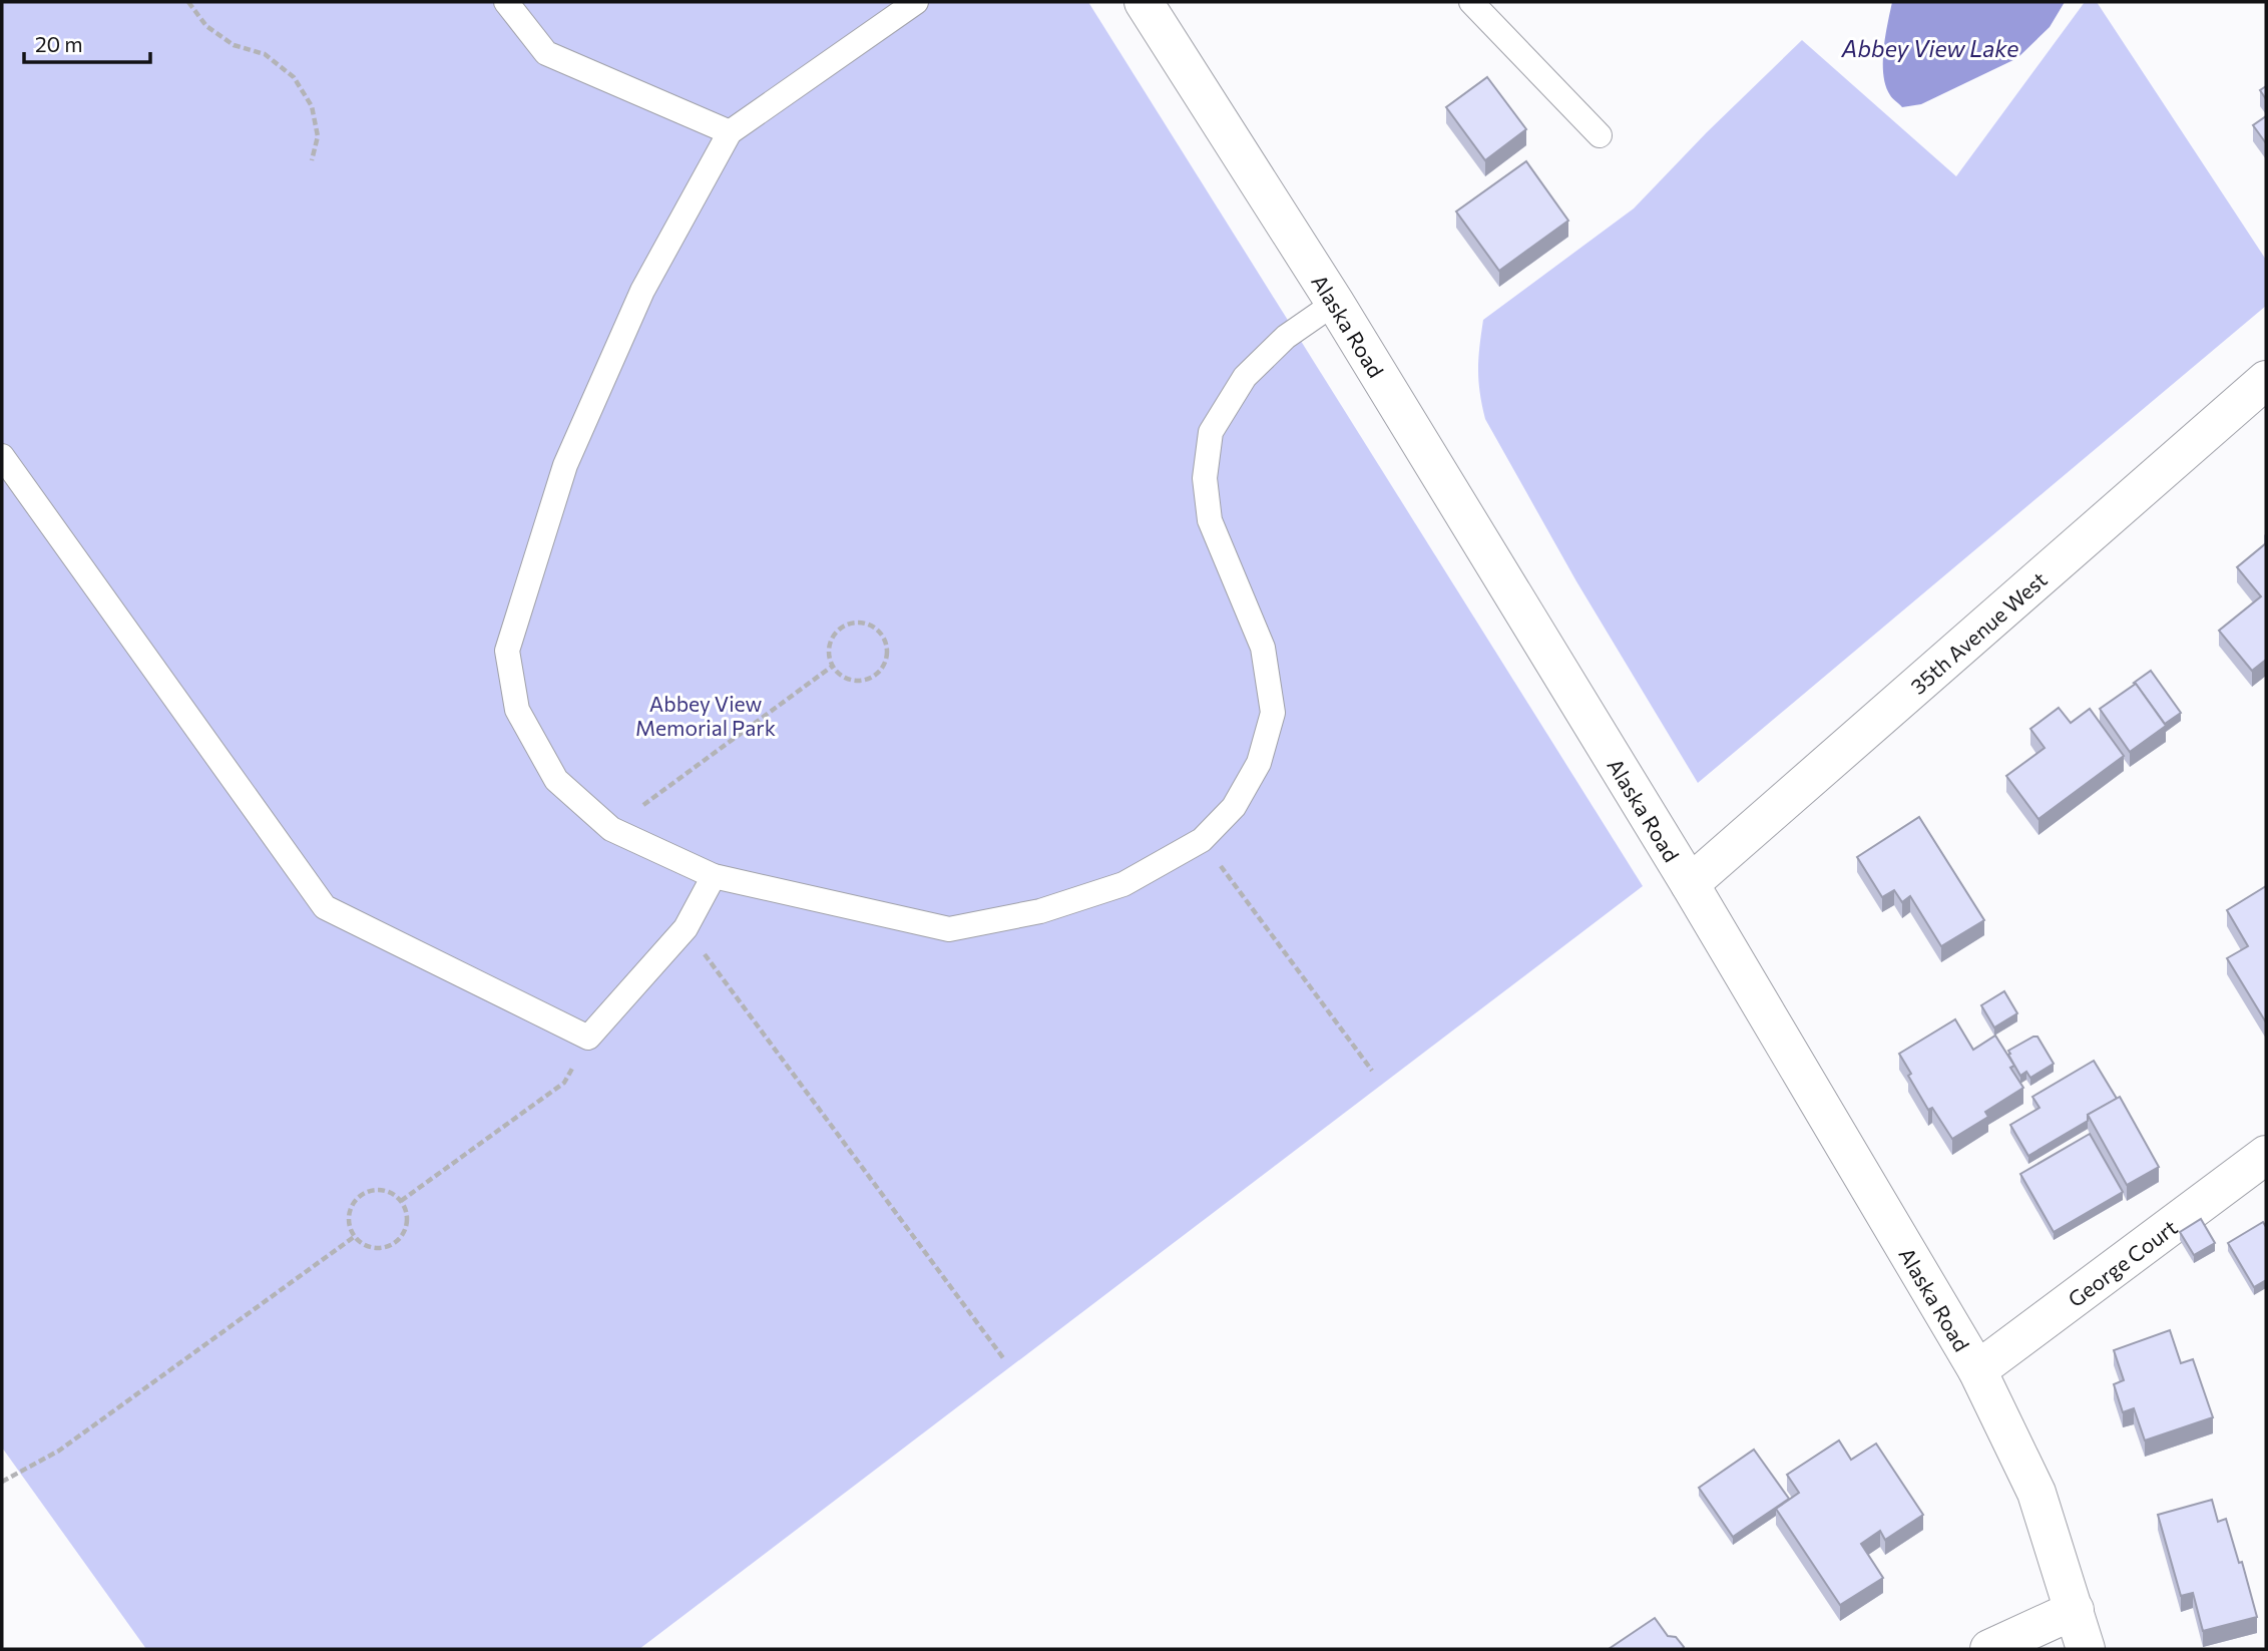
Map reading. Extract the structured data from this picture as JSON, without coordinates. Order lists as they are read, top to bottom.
{
  "streets": {
    "street": ["Alaska Road", "35th Avenue West", "George Court"]
  },
  "crossings": [
    ["Alaska Road", "35th Avenue West"],
    ["Alaska Road", "George Court"]
  ],
  "water": ["Abbey View Lake"],
  "parks": ["Abbey View Memorial Park"],
  "scale_bar": "20 m"
}
